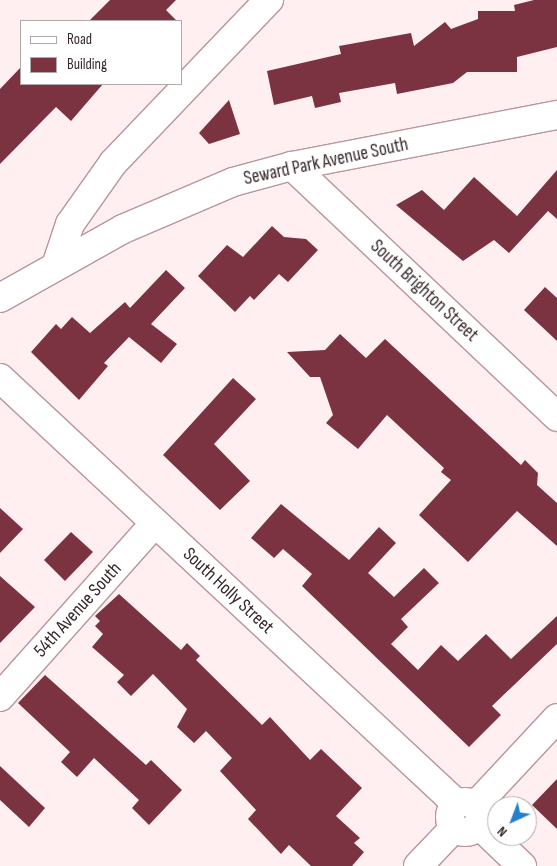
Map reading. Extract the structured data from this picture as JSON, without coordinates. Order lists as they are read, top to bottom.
{
  "streets": {
    "street": [
      "Seward Park Avenue South",
      "South Brighton Street",
      "South Holly Street",
      "54th Avenue South"
    ]
  },
  "crossings": [
    ["Seward Park Avenue South", "South Brighton Street"],
    ["South Holly Street", "54th Avenue South"]
  ],
  "legend": ["Road", "Building"],
  "north": "bottom left"
}
